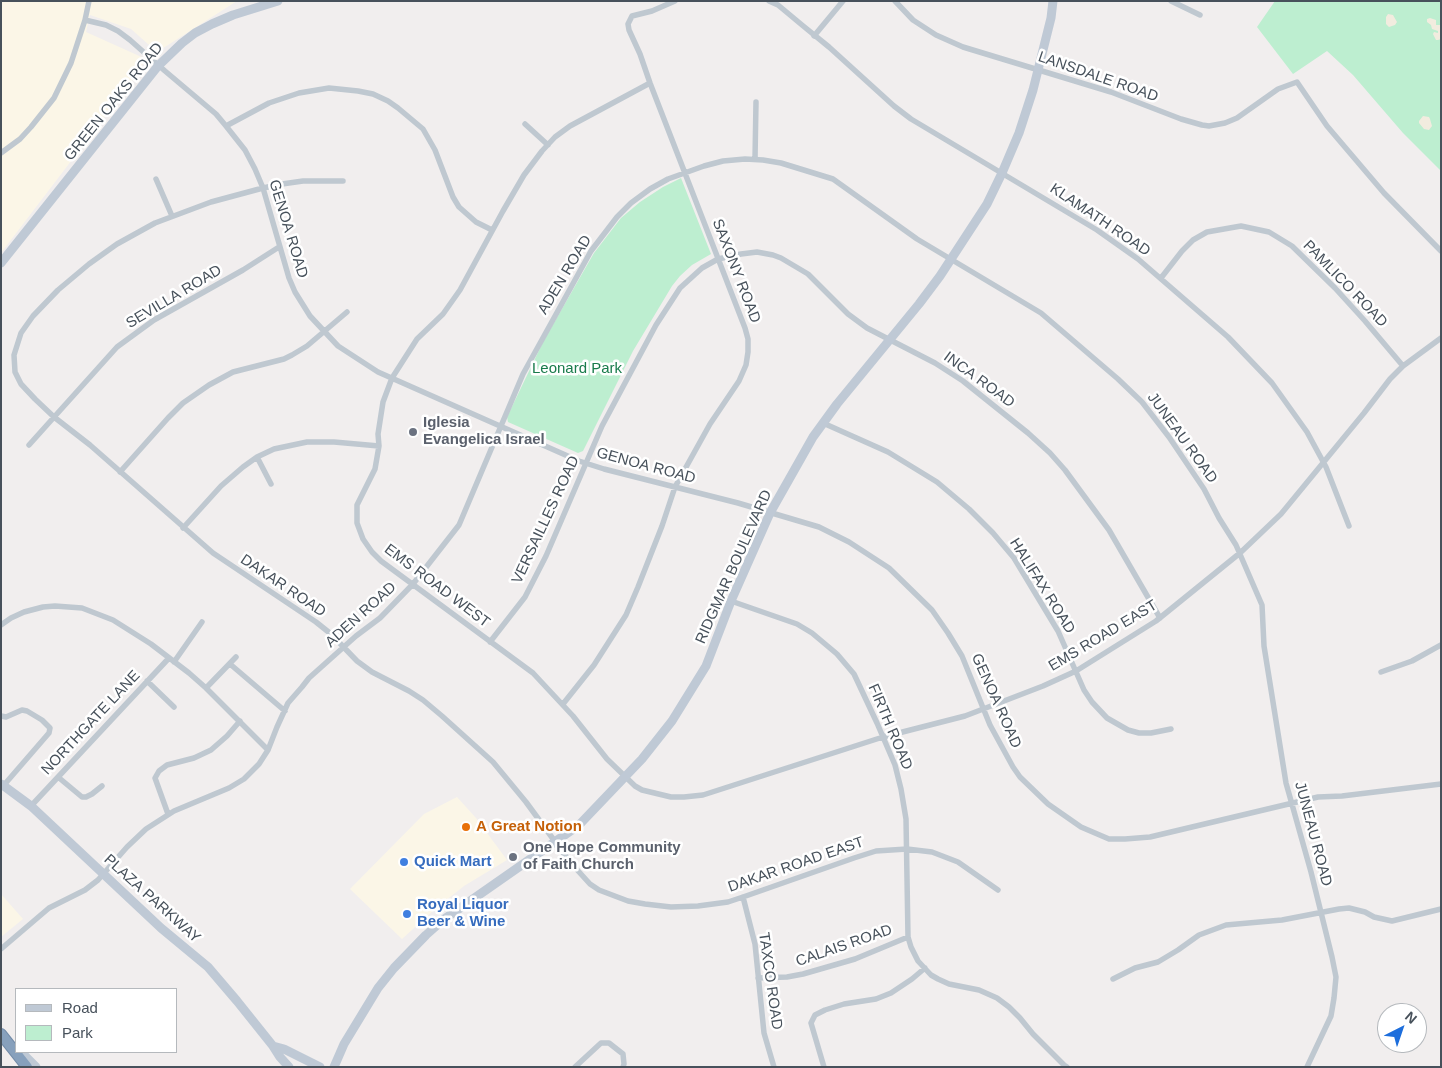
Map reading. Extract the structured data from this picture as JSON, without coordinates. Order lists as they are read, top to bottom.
{
  "streets": {
    "street": [
      "LANSDALE ROAD",
      "GREEN OAKS ROAD",
      "KLAMATH ROAD",
      "GENOA ROAD",
      "SAXONY ROAD",
      "ADEN ROAD",
      "PAMLICO ROAD",
      "SEVILLA ROAD",
      "INCA ROAD",
      "JUNEAU ROAD",
      "VERSAILLES ROAD",
      "RIDGMAR BOULEVARD",
      "DAKAR ROAD",
      "EMS ROAD WEST",
      "HALIFAX ROAD",
      "EMS ROAD EAST",
      "NORTHGATE LANE",
      "FIRTH ROAD",
      "DAKAR ROAD EAST",
      "PLAZA PARKWAY",
      "CALAIS ROAD",
      "TAXCO ROAD"
    ]
  },
  "crossings": [
    ["LANSDALE ROAD", "RIDGMAR BOULEVARD"],
    ["GREEN OAKS ROAD", "GENOA ROAD"],
    ["KLAMATH ROAD", "PAMLICO ROAD"],
    ["KLAMATH ROAD", "RIDGMAR BOULEVARD"],
    ["KLAMATH ROAD", "EMS ROAD EAST"],
    ["GENOA ROAD", "SAXONY ROAD"],
    ["GENOA ROAD", "ADEN ROAD"],
    ["GENOA ROAD", "SEVILLA ROAD"],
    ["GENOA ROAD", "JUNEAU ROAD"],
    ["GENOA ROAD", "VERSAILLES ROAD"],
    ["GENOA ROAD", "RIDGMAR BOULEVARD"],
    ["GENOA ROAD", "DAKAR ROAD"],
    ["GENOA ROAD", "EMS ROAD WEST"],
    ["GENOA ROAD", "EMS ROAD EAST"],
    ["SAXONY ROAD", "ADEN ROAD"],
    ["SAXONY ROAD", "INCA ROAD"],
    ["SAXONY ROAD", "JUNEAU ROAD"],
    ["SAXONY ROAD", "VERSAILLES ROAD"],
    ["SAXONY ROAD", "EMS ROAD WEST"],
    ["ADEN ROAD", "JUNEAU ROAD"],
    ["ADEN ROAD", "DAKAR ROAD"],
    ["ADEN ROAD", "EMS ROAD WEST"],
    ["ADEN ROAD", "PLAZA PARKWAY"],
    ["PAMLICO ROAD", "EMS ROAD EAST"],
    ["SEVILLA ROAD", "DAKAR ROAD"],
    ["INCA ROAD", "VERSAILLES ROAD"],
    ["INCA ROAD", "RIDGMAR BOULEVARD"],
    ["INCA ROAD", "EMS ROAD EAST"],
    ["JUNEAU ROAD", "RIDGMAR BOULEVARD"],
    ["JUNEAU ROAD", "EMS ROAD EAST"],
    ["VERSAILLES ROAD", "EMS ROAD WEST"],
    ["RIDGMAR BOULEVARD", "DAKAR ROAD"],
    ["RIDGMAR BOULEVARD", "EMS ROAD WEST"],
    ["RIDGMAR BOULEVARD", "HALIFAX ROAD"],
    ["RIDGMAR BOULEVARD", "EMS ROAD EAST"],
    ["RIDGMAR BOULEVARD", "FIRTH ROAD"],
    ["RIDGMAR BOULEVARD", "DAKAR ROAD EAST"],
    ["DAKAR ROAD", "DAKAR ROAD EAST"],
    ["EMS ROAD WEST", "EMS ROAD EAST"],
    ["HALIFAX ROAD", "EMS ROAD EAST"],
    ["EMS ROAD EAST", "FIRTH ROAD"],
    ["NORTHGATE LANE", "PLAZA PARKWAY"],
    ["FIRTH ROAD", "DAKAR ROAD EAST"],
    ["FIRTH ROAD", "CALAIS ROAD"],
    ["DAKAR ROAD EAST", "TAXCO ROAD"],
    ["CALAIS ROAD", "TAXCO ROAD"]
  ],
  "parks": ["Leonard Park"],
  "places": [
    "Iglesia Evangelica Israel",
    "A Great Notion",
    "One Hope Community of Faith Church",
    "Quick Mart",
    "Royal Liquor Beer & Wine"
  ],
  "legend": ["Road", "Park"],
  "north": "top right"
}
